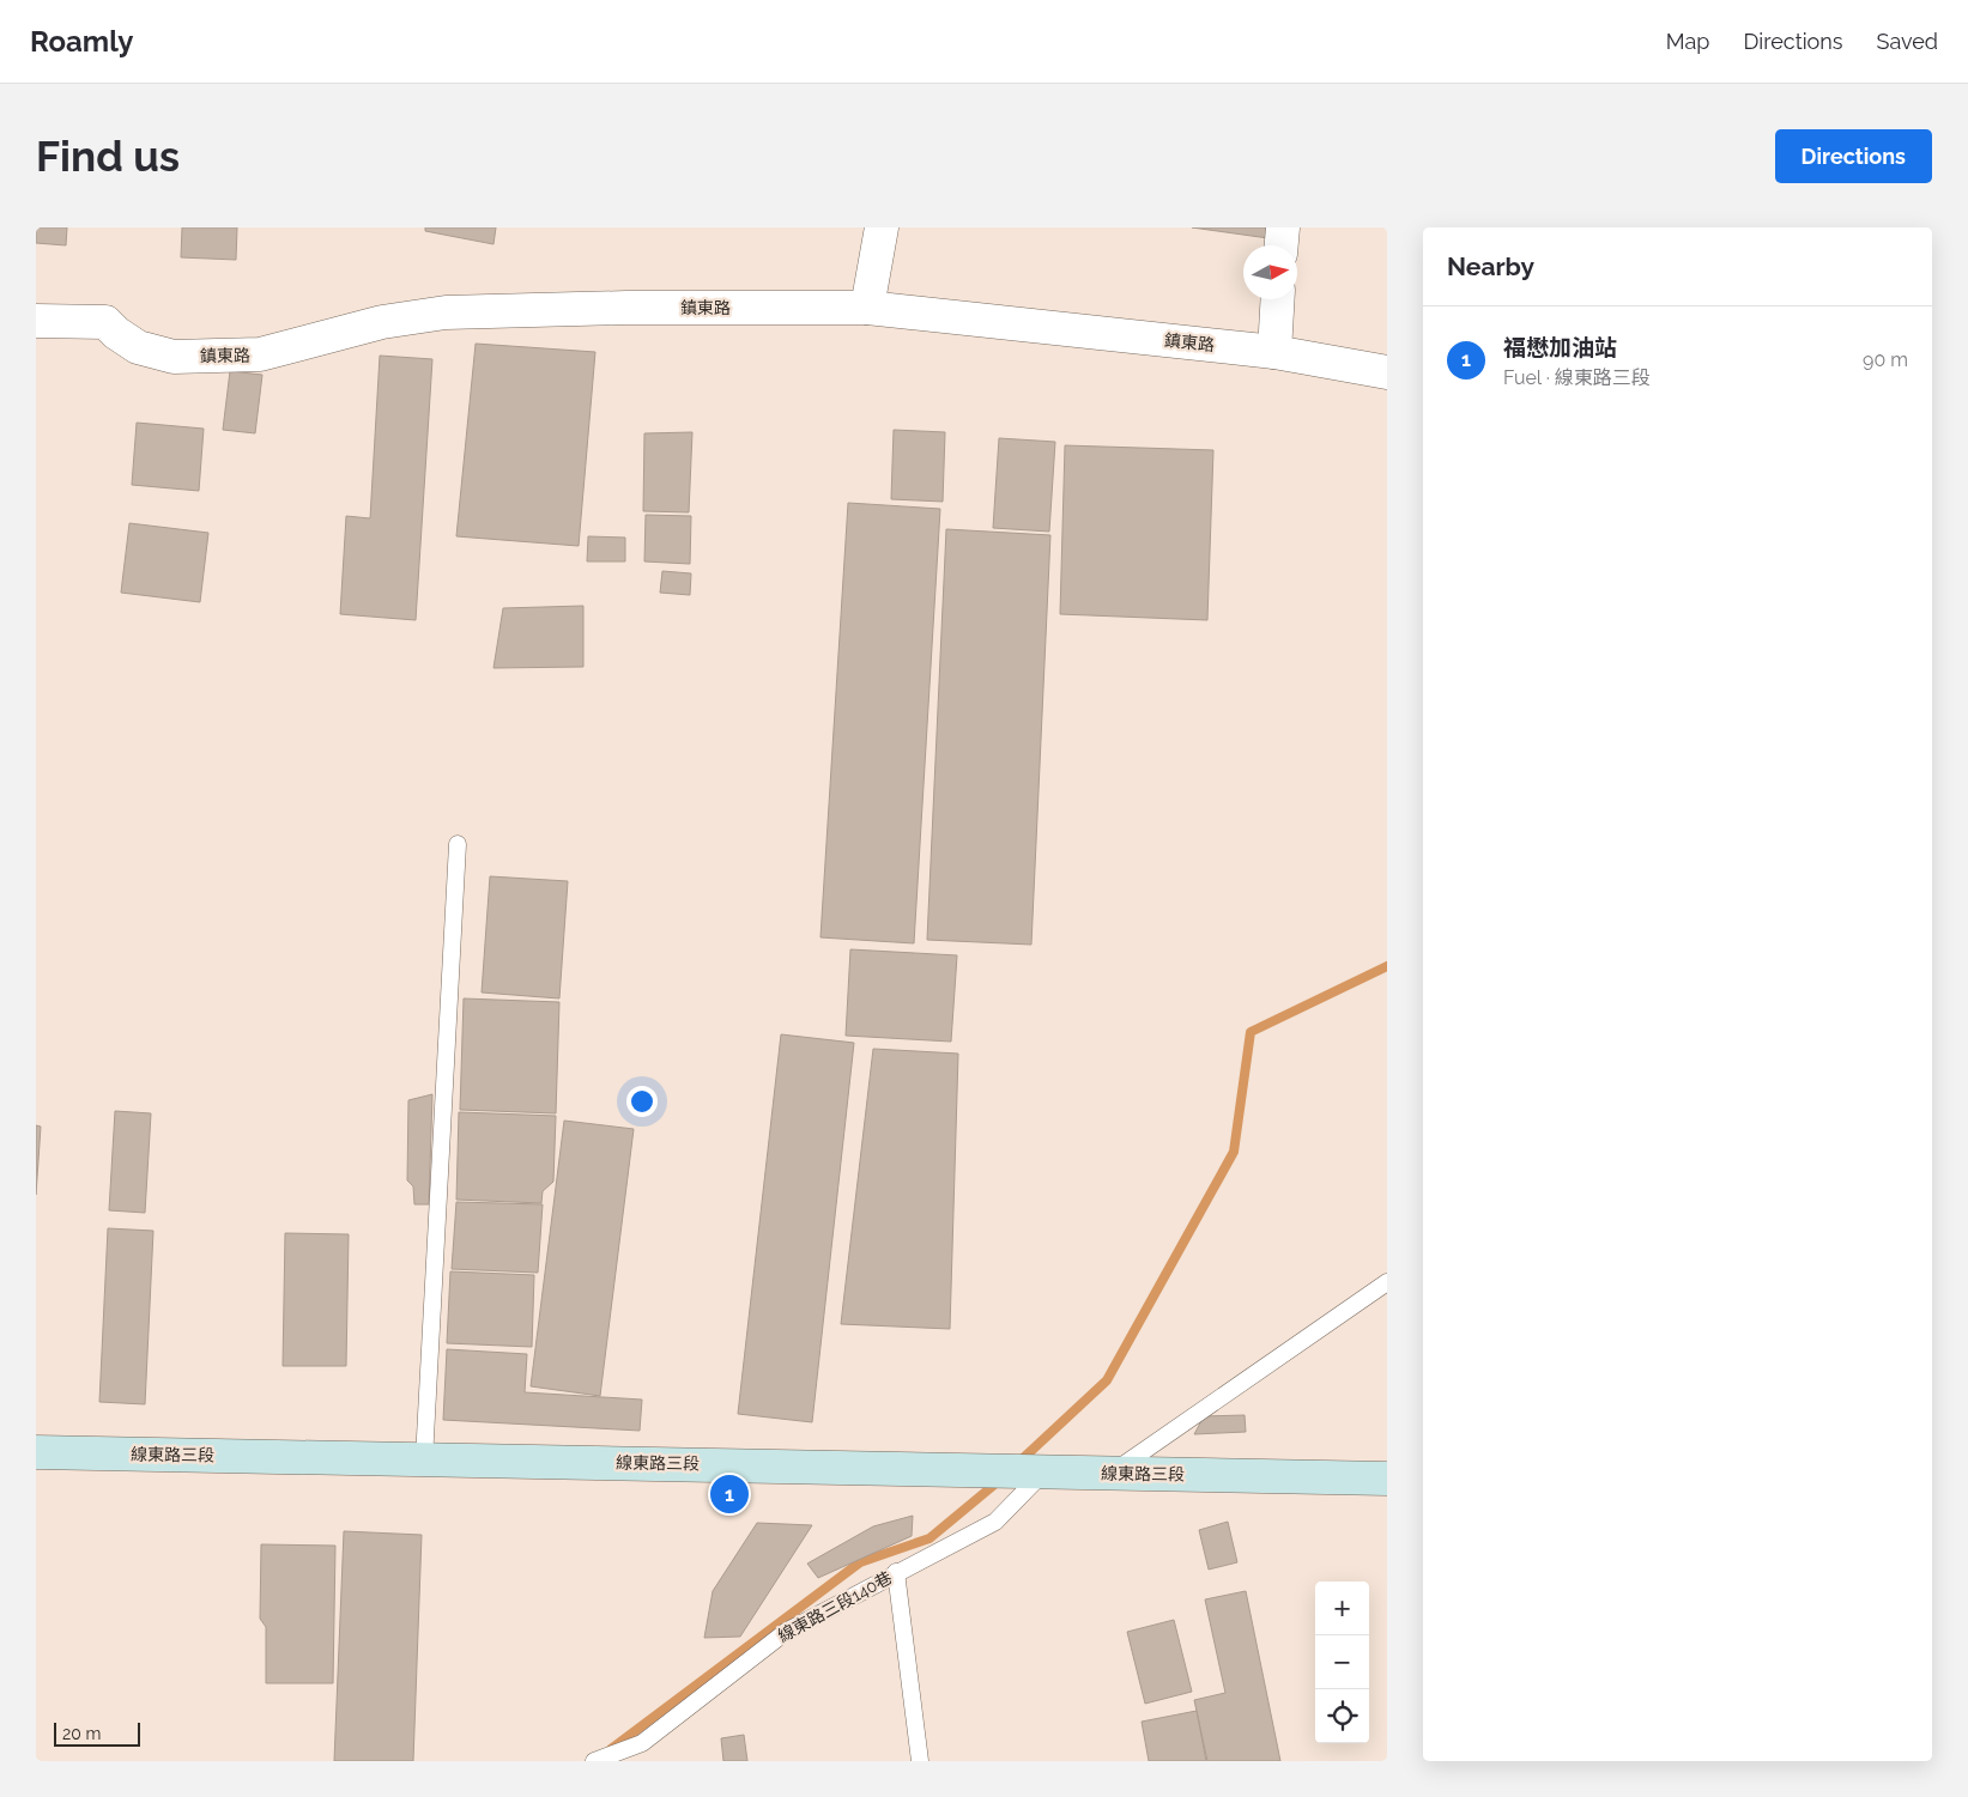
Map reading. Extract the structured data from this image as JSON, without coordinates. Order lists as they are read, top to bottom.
{
  "streets": {
    "main road": ["線東路三段"],
    "street": ["鎮東路"],
    "lane": ["線東路三段140巷"]
  },
  "crossings": [
    ["線東路三段", "線東路三段140巷"]
  ],
  "scale_bar": "20 m",
  "north": "right",
  "page": {
    "header": "Roamly",
    "nav": ["Map", "Directions", "Saved"],
    "buttons": "Directions",
    "title": "Find us",
    "heading": "Nearby",
    "list": [
      {
        "mark": "1",
        "name": "福懋加油站",
        "note": "Fuel · 線東路三段",
        "value": "90 m"
      }
    ],
    "pins": "1",
    "map_buttons": ["+", "−"],
    "scale": "20 m"
  }
}
